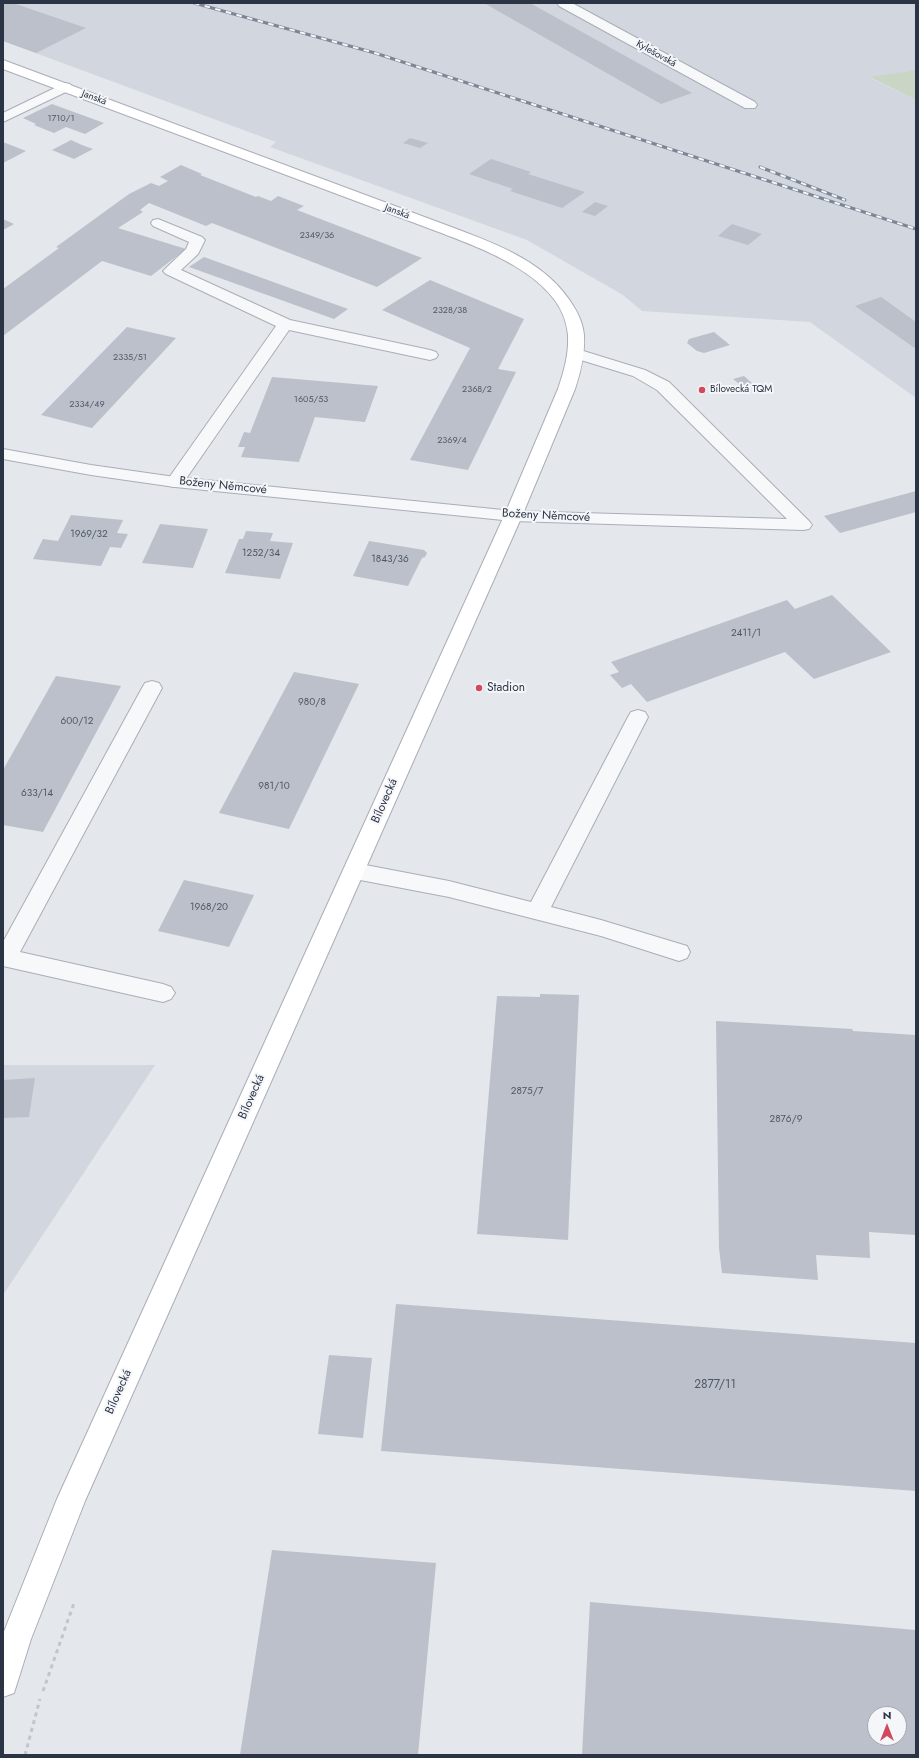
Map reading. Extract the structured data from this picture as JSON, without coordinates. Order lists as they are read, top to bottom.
{
  "streets": {
    "main road": ["Janská", "Bílovecká"],
    "street": ["Kylešovská", "Boženy Němcové"]
  },
  "crossings": [
    ["Janská", "Boženy Němcové"],
    ["Janská", "Bílovecká"],
    ["Boženy Němcové", "Bílovecká"]
  ],
  "places": ["Bílovecká TQM", "Stadion"],
  "house_numbers": [
    "1710/1",
    "2349/36",
    "2328/38",
    "2335/51",
    "2368/2",
    "1605/53",
    "2334/49",
    "2369/4",
    "1969/32",
    "1252/34",
    "1843/36",
    "2411/1",
    "980/8",
    "600/12",
    "981/10",
    "633/14",
    "1968/20",
    "2875/7",
    "2876/9",
    "2877/11"
  ],
  "north": "top"
}
